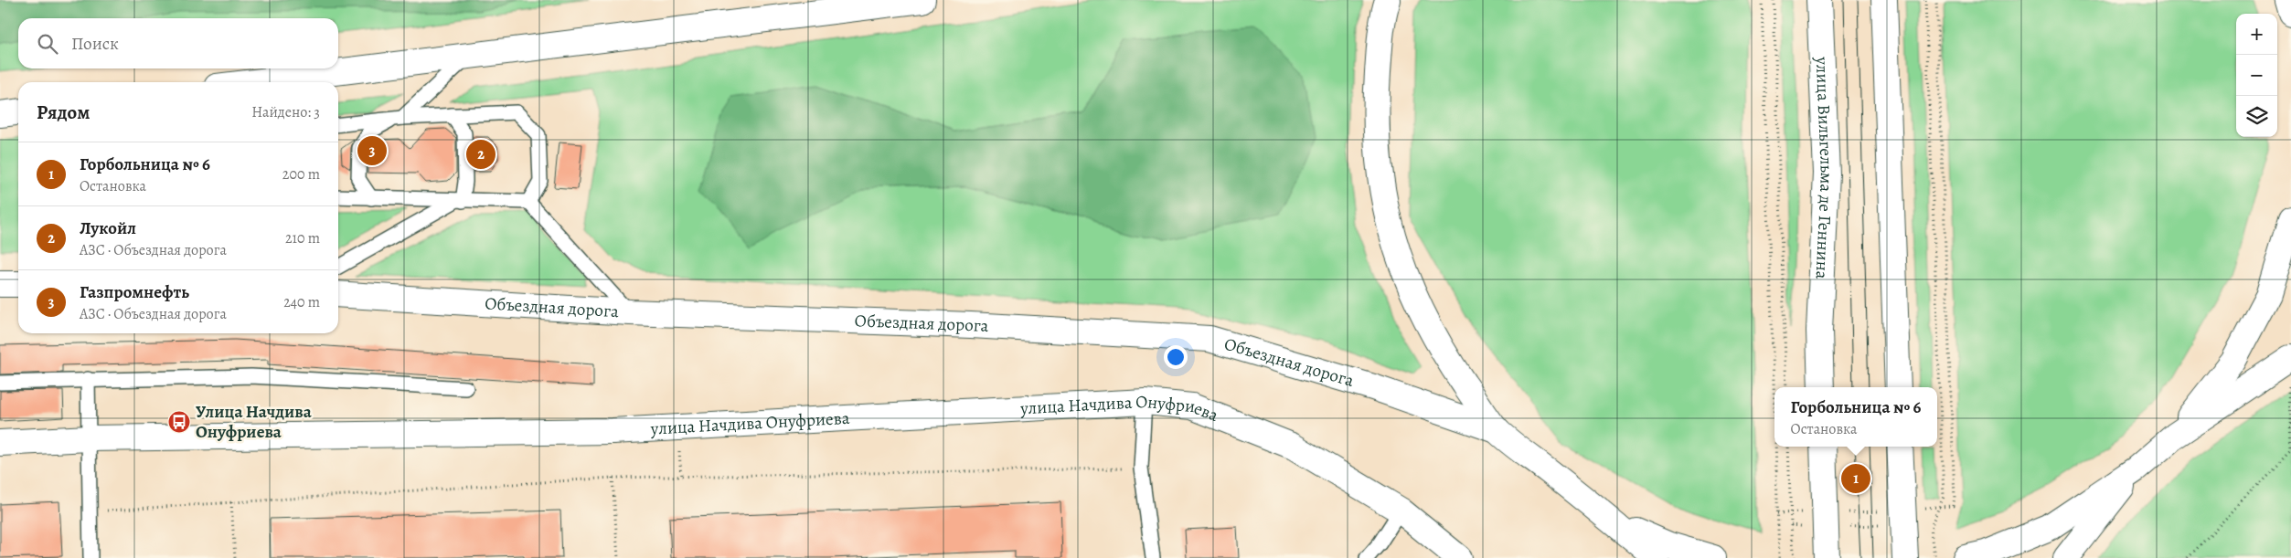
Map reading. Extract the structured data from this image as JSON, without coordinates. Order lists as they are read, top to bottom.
{
  "streets": {
    "main road": ["улица Вильгельма де Геннина", "Объездная дорога", "улица Начдива Онуфриева"]
  },
  "places": {
    "bus stop": ["Улица Начдива Онуфриева"]
  },
  "page": {
    "map_buttons": ["+", "−"],
    "search": "Поиск",
    "heading": ["Рядом", "Найдено: 3"],
    "pins": ["3", "2", "1"],
    "list": [
      {
        "mark": "1",
        "name": "Горбольница № 6",
        "note": "Остановка",
        "value": "200 m"
      },
      {
        "mark": "2",
        "name": "Лукойл",
        "note": "АЗС · Объездная дорога",
        "value": "210 m"
      },
      {
        "mark": "3",
        "name": "Газпромнефть",
        "note": "АЗС · Объездная дорога",
        "value": "240 m"
      }
    ],
    "popup": ["Горбольница № 6", "Остановка"]
  }
}
